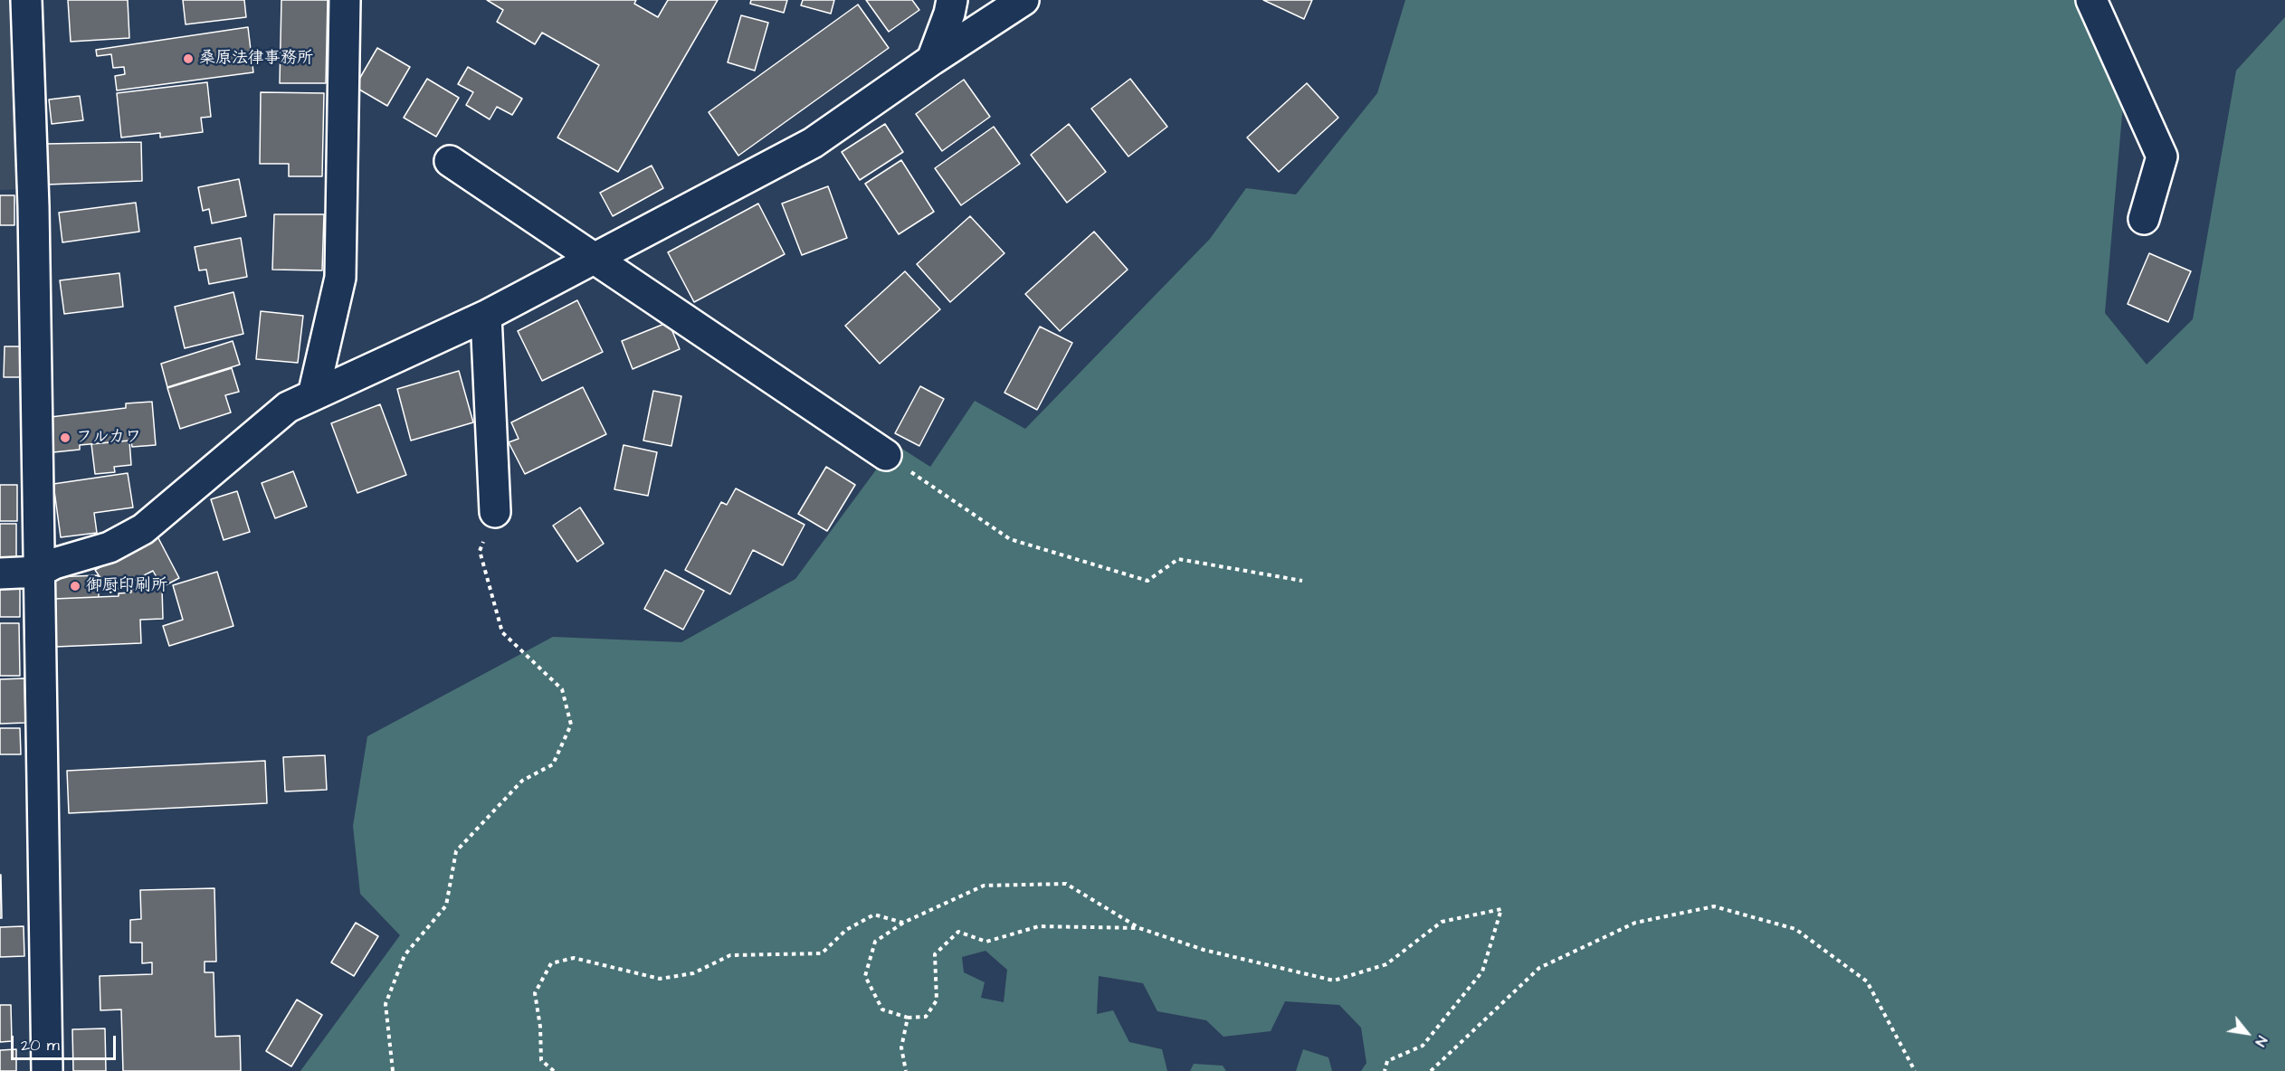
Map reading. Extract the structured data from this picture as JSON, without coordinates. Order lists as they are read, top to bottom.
{
  "places": ["桑原法律事務所", "フルカワ", "御厨印刷所"],
  "scale_bar": "20 m",
  "north": "bottom right"
}
